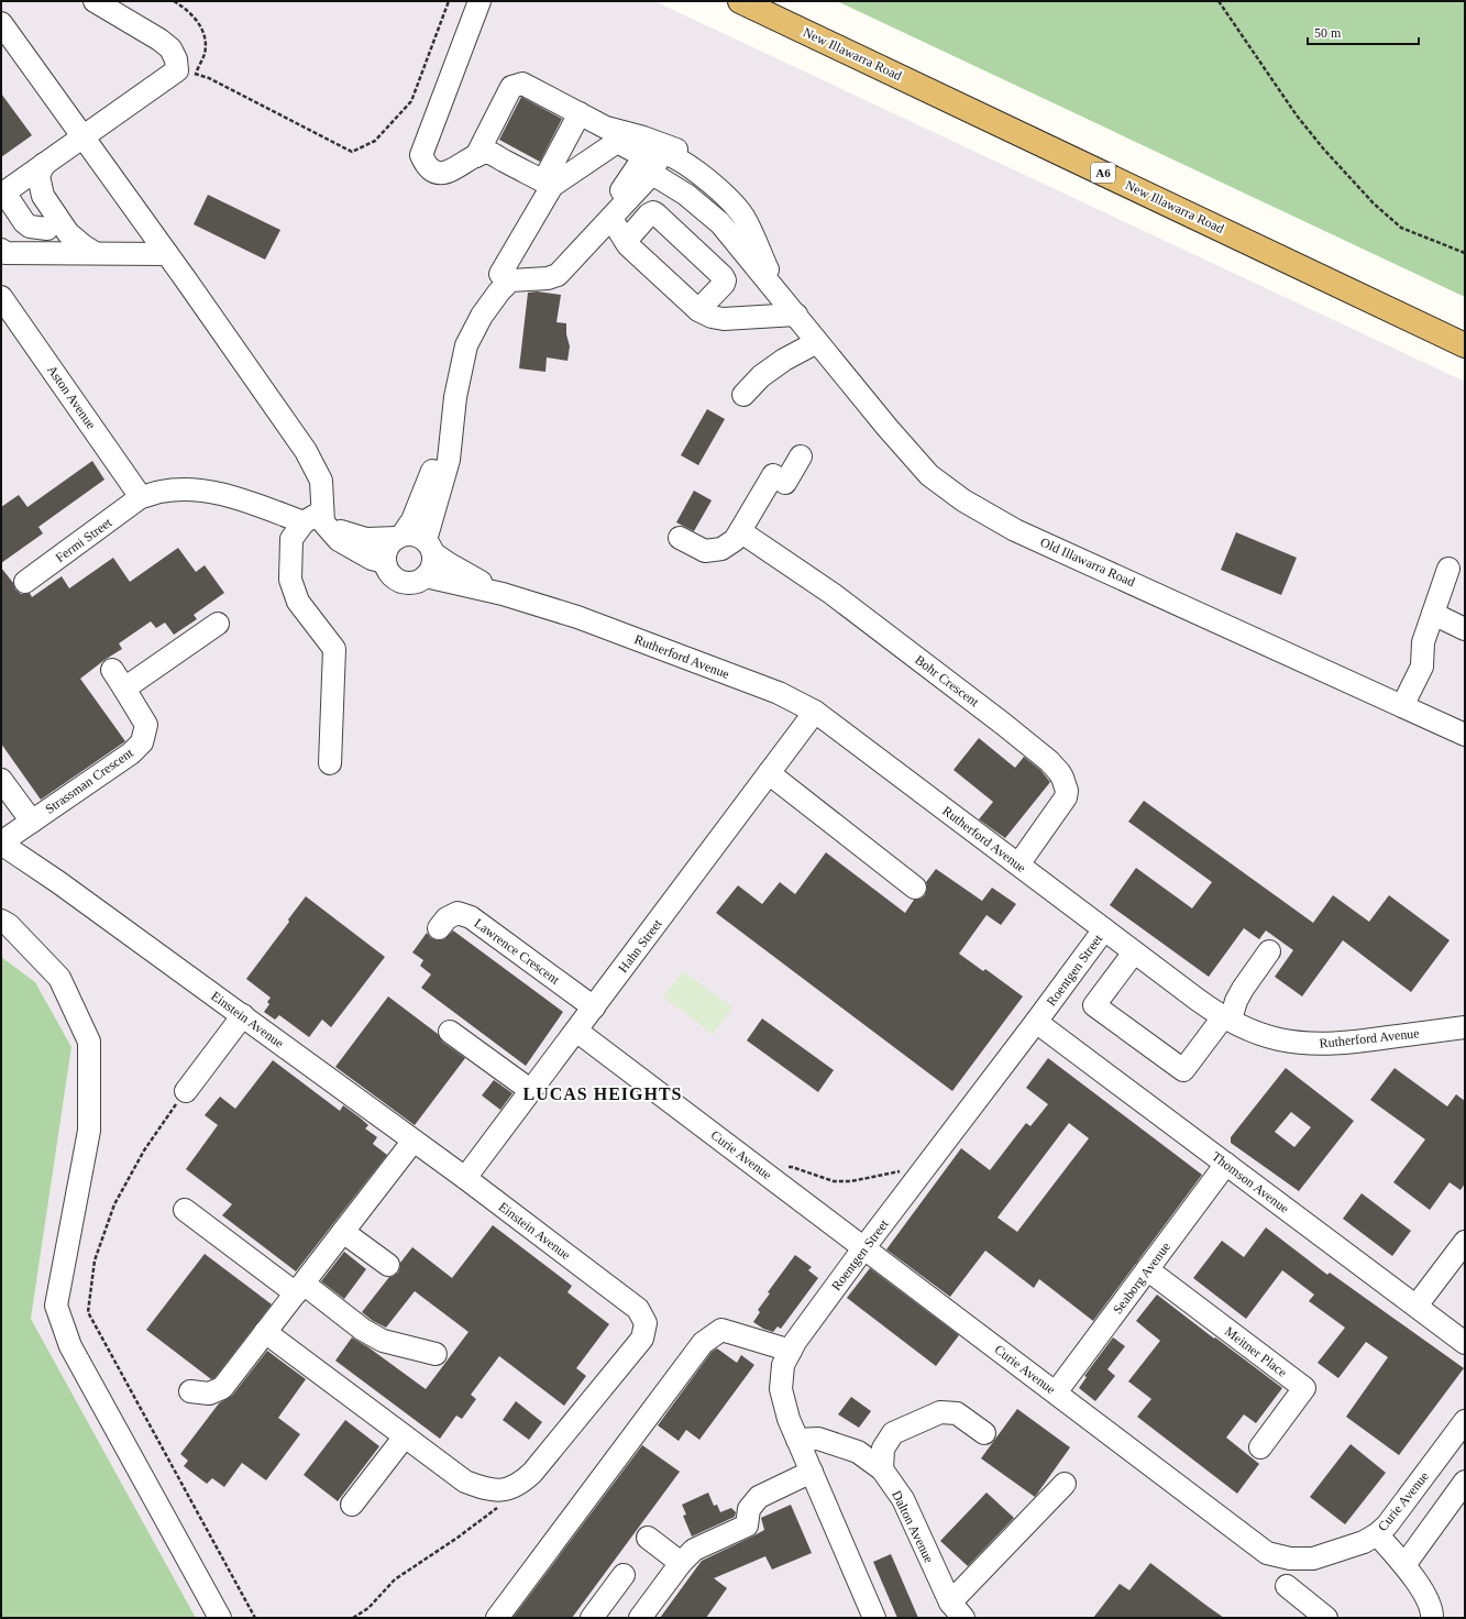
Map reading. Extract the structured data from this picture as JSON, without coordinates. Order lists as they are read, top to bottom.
{
  "streets": {
    "highway": ["New Illawarra Road", "A6"],
    "lane": [
      "Aston Avenue",
      "Fermi Street",
      "Old Illawarra Road",
      "Rutherford Avenue",
      "Bohr Crescent",
      "Strassman Crescent",
      "Hahn Street",
      "Lawrence Crescent",
      "Roentgen Street",
      "Einstein Avenue",
      "Curie Avenue",
      "Thomson Avenue",
      "Seaborg Avenue",
      "Meitner Place",
      "Dalton Avenue"
    ]
  },
  "crossings": [
    ["Aston Avenue", "Fermi Street"],
    ["Rutherford Avenue", "Bohr Crescent"],
    ["Rutherford Avenue", "Hahn Street"],
    ["Rutherford Avenue", "Roentgen Street"],
    ["Strassman Crescent", "Einstein Avenue"],
    ["Hahn Street", "Lawrence Crescent"],
    ["Hahn Street", "Einstein Avenue"],
    ["Hahn Street", "Curie Avenue"],
    ["Roentgen Street", "Curie Avenue"],
    ["Roentgen Street", "Thomson Avenue"],
    ["Roentgen Street", "Dalton Avenue"],
    ["Curie Avenue", "Seaborg Avenue"],
    ["Thomson Avenue", "Seaborg Avenue"],
    ["Seaborg Avenue", "Meitner Place"]
  ],
  "districts": ["LUCAS HEIGHTS"],
  "scale_bar": "50 m"
}
